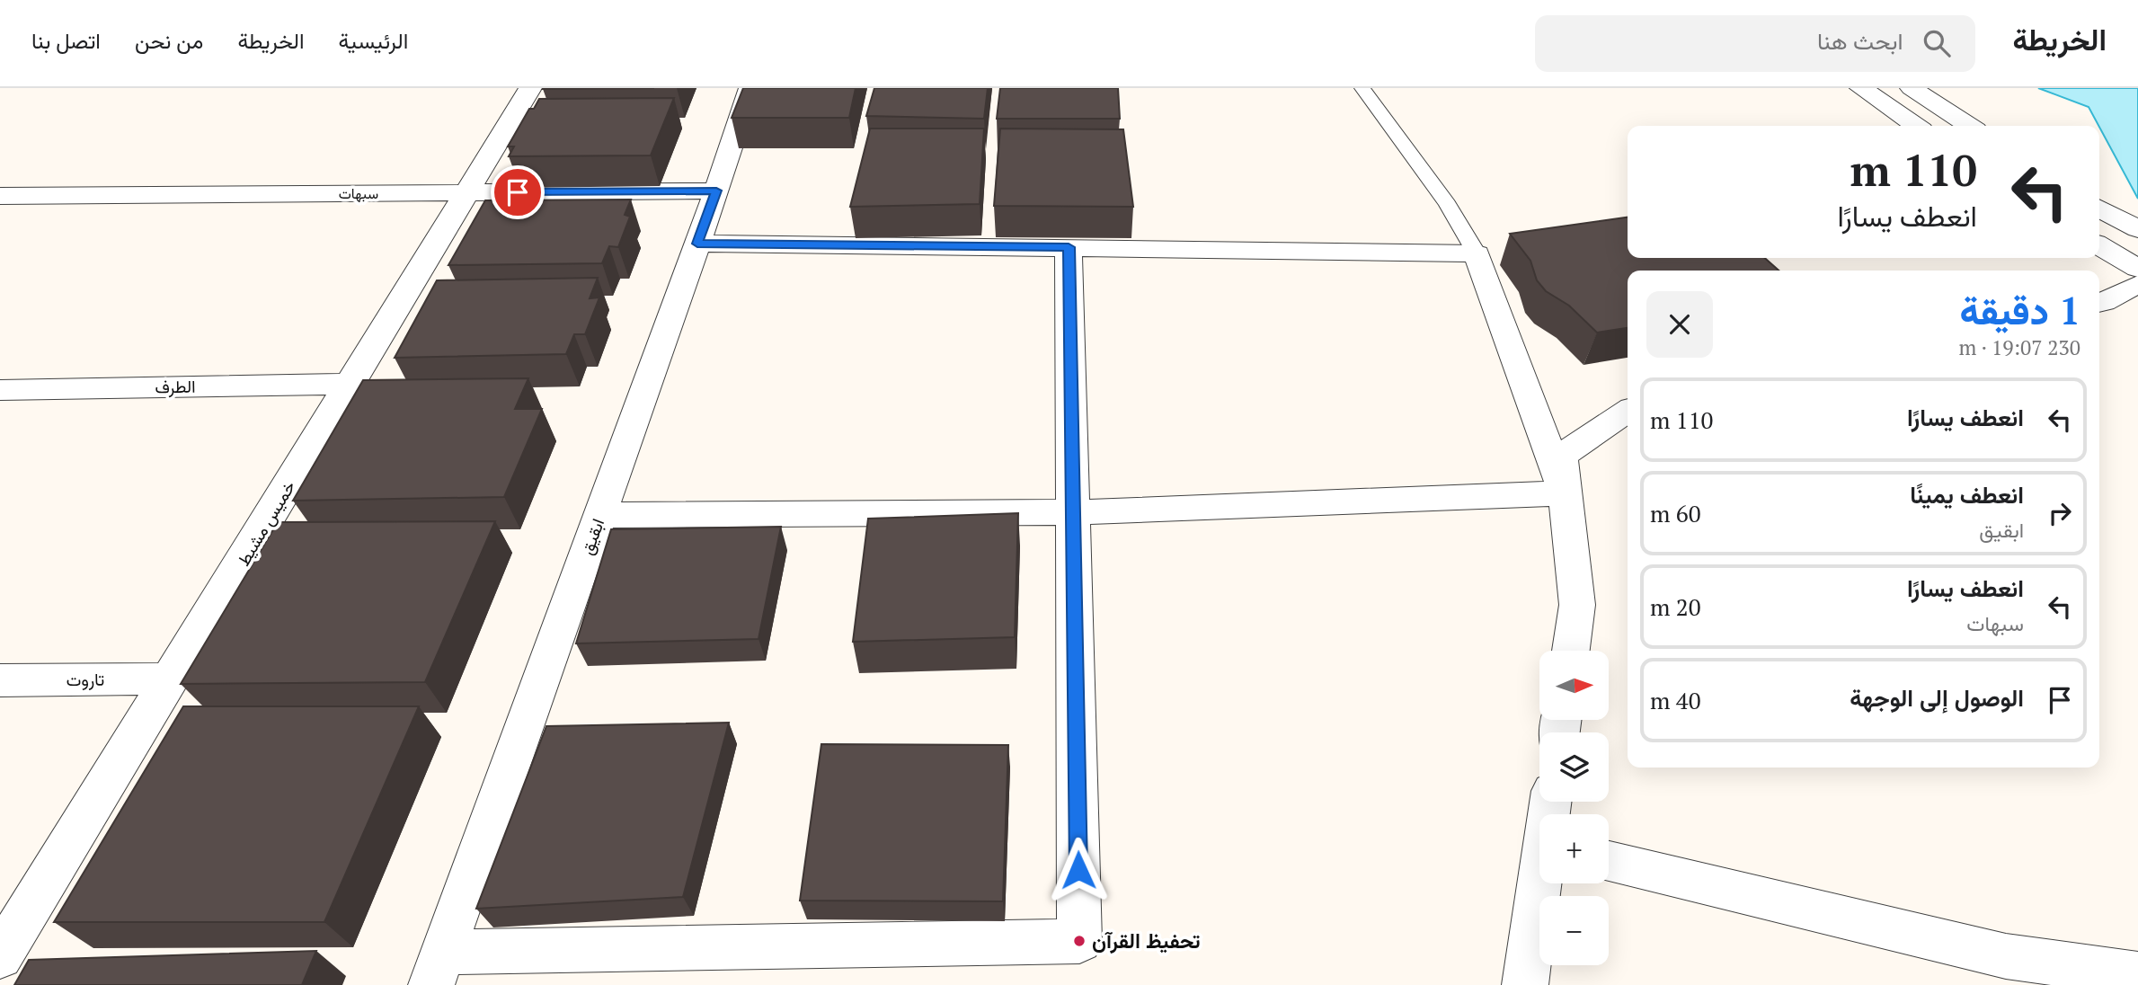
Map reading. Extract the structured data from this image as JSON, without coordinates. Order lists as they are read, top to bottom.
{
  "streets": {
    "street": [
      "سبهات",
      "الطرف",
      "خميس مشيط",
      "ابقيق",
      "تاروت"
    ]
  },
  "crossings": [
    ["سبهات", "خميس مشيط"],
    ["سبهات", "ابقيق"],
    ["الطرف", "خميس مشيط"],
    ["خميس مشيط", "تاروت"]
  ],
  "places": ["تحفيظ القرآن"],
  "north": "right",
  "page": {
    "header": "الخريطة",
    "search": "ابحث هنا",
    "nav": [
      "الرئيسية",
      "الخريطة",
      "من نحن",
      "اتصل بنا"
    ],
    "turn": ["110 m", "انعطف يسارًا"],
    "heading": ["1 دقيقة", "230 m · 19:07"],
    "list": [
      {
        "name": "انعطف يسارًا",
        "value": "110 m"
      },
      {
        "name": "انعطف يمينًا",
        "note": "ابقيق",
        "value": "60 m"
      },
      {
        "name": "انعطف يسارًا",
        "note": "سبهات",
        "value": "20 m"
      },
      {
        "name": "الوصول إلى الوجهة",
        "value": "40 m"
      }
    ],
    "map_buttons": ["+", "−"]
  }
}
